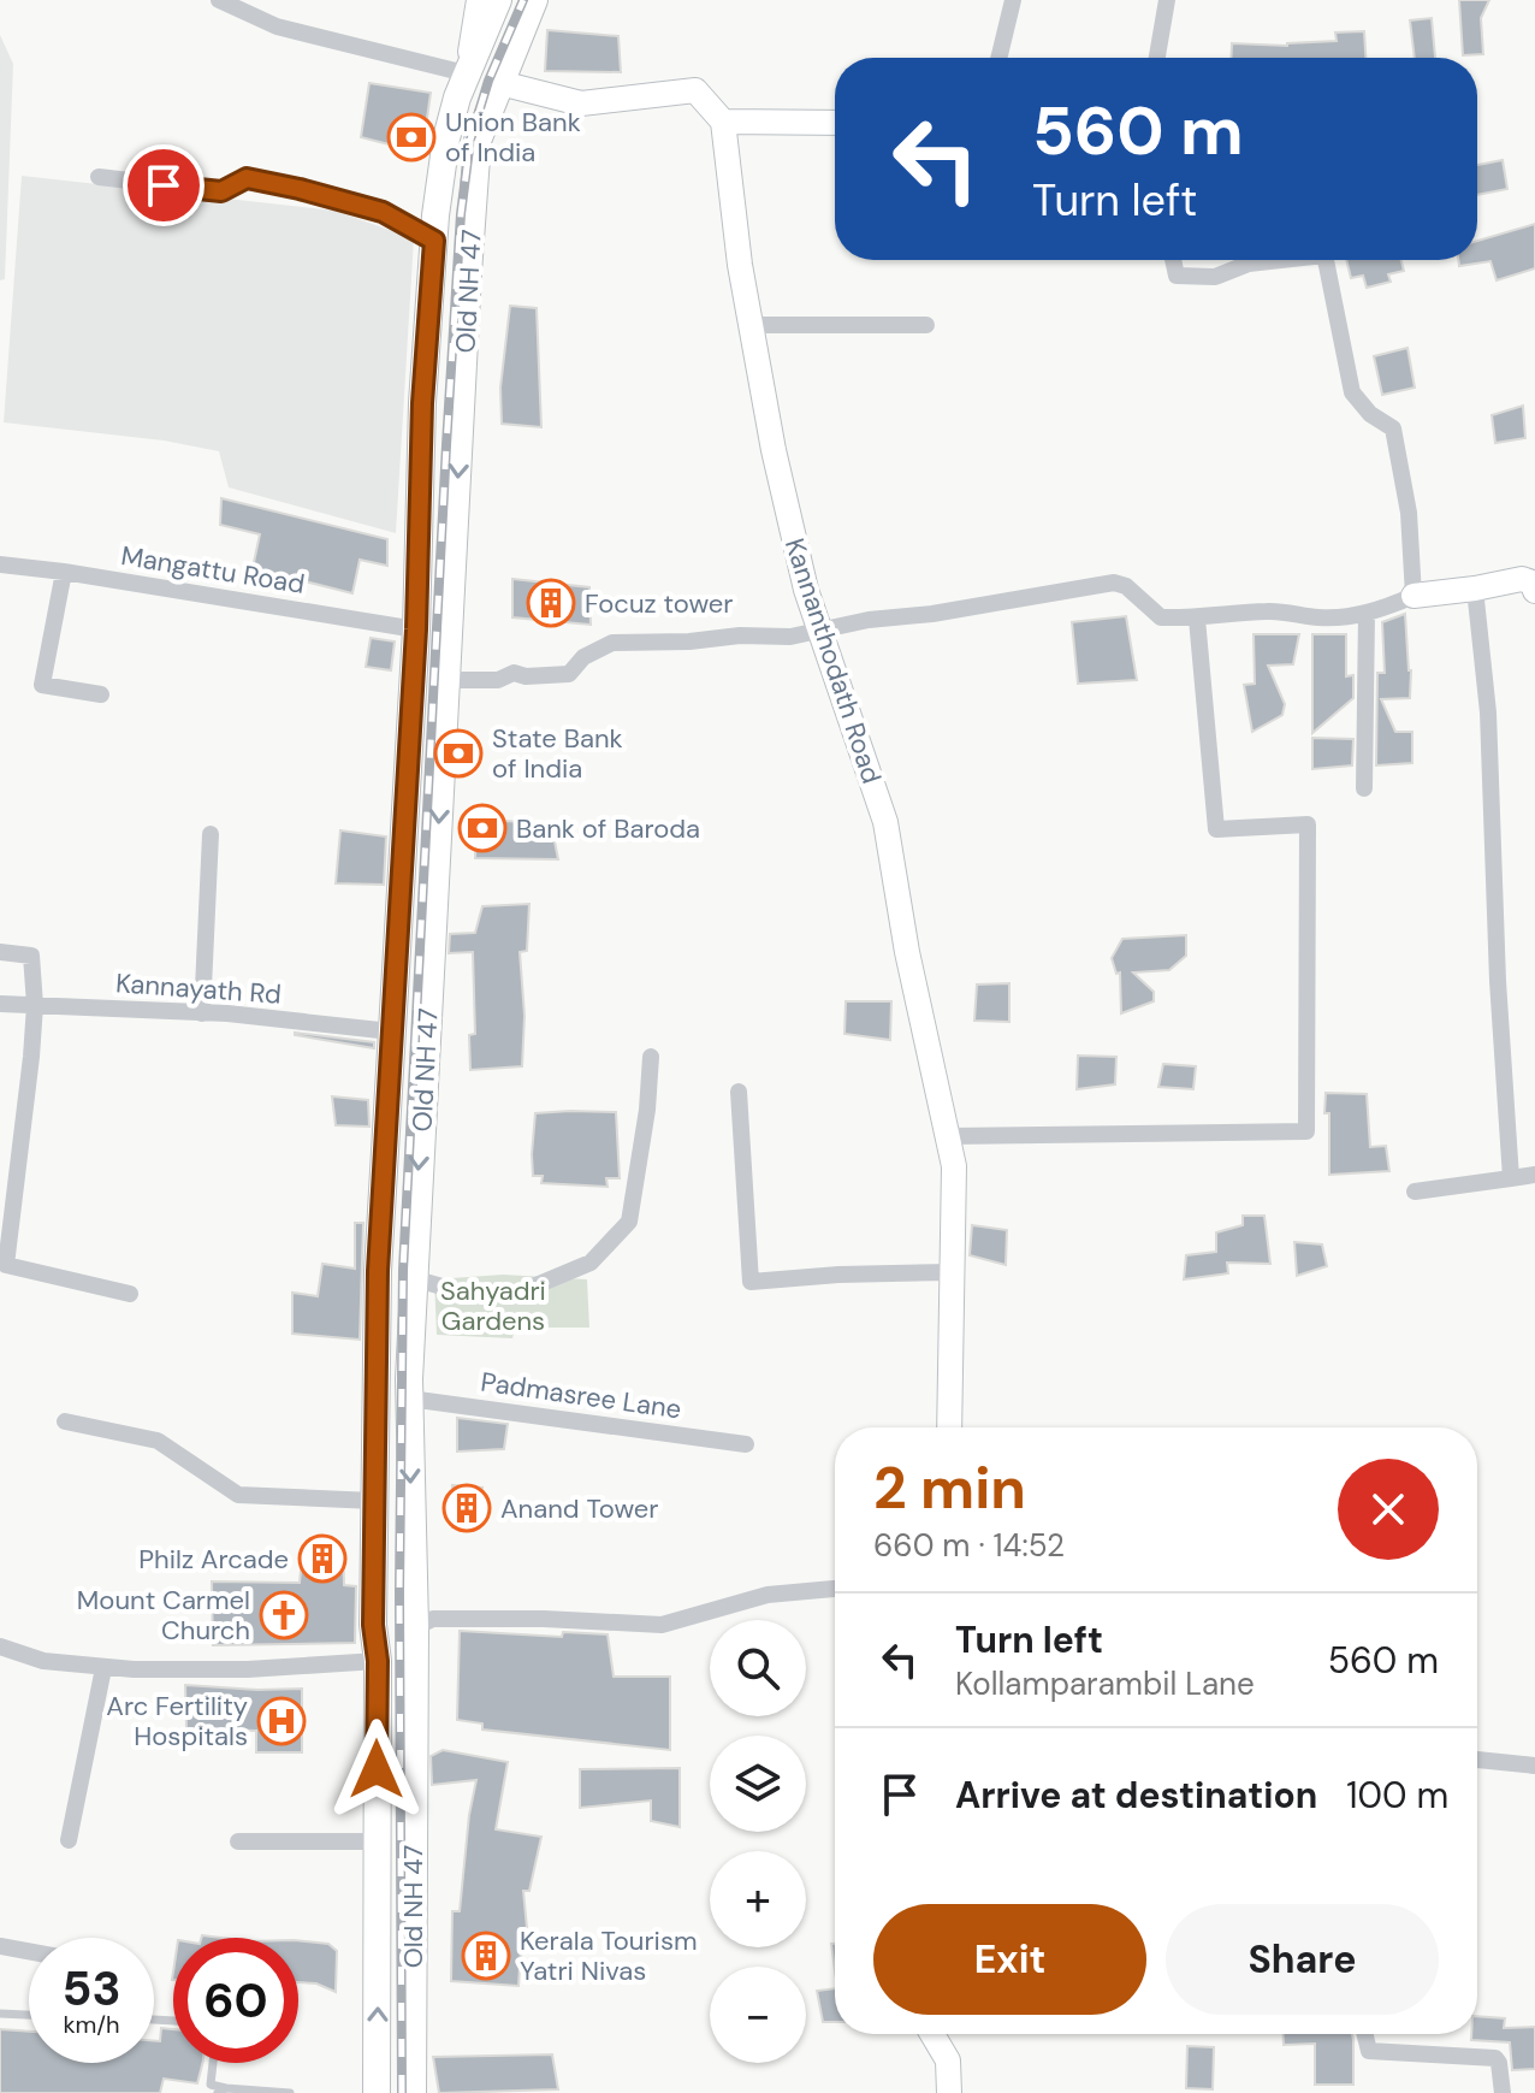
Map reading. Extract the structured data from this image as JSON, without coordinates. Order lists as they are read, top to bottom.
{
  "streets": {
    "main road": ["Old NH 47"],
    "street": [
      "Mangattu Road",
      "Kannanthodath Road",
      "Kannayath Rd",
      "Padmasree Lane"
    ]
  },
  "crossings": [
    ["Old NH 47", "Mangattu Road"],
    ["Old NH 47", "Kannayath Rd"],
    ["Old NH 47", "Padmasree Lane"]
  ],
  "parks": ["Sahyadri Gardens"],
  "places": {
    "bank": ["Union Bank of India", "State Bank of India", "Bank of Baroda"],
    "building": [
      "Focuz tower",
      "Anand Tower",
      "Philz Arcade",
      "Kerala Tourism Yatri Nivas"
    ],
    "church": ["Mount Carmel Church"],
    "hospital": ["Arc Fertility Hospitals"]
  },
  "page": {
    "turn": ["560 m", "Turn left"],
    "heading": ["2 min", "660 m · 14:52"],
    "list": [
      {
        "name": "Turn left",
        "note": "Kollamparambil Lane",
        "value": "560 m"
      },
      {
        "name": "Arrive at destination",
        "value": "100 m"
      }
    ],
    "map_buttons": ["+", "−"],
    "buttons": ["Exit", "Share"],
    "speed": "53 km/h",
    "limit": "60"
  }
}
